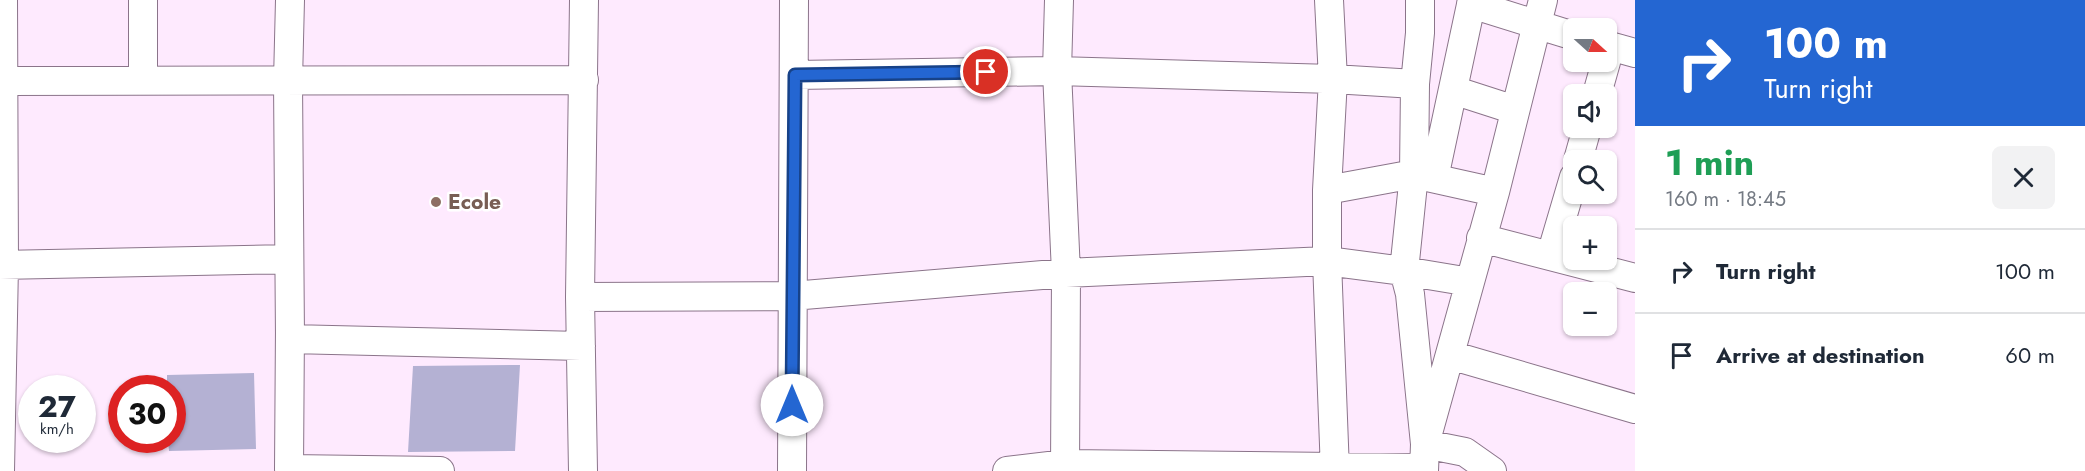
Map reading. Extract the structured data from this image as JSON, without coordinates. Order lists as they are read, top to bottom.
{
  "places": ["Ecole"],
  "north": "right",
  "page": {
    "turn": ["100 m", "Turn right"],
    "map_buttons": ["+", "−"],
    "heading": ["1 min", "160 m · 18:45"],
    "list": [
      {
        "name": "Turn right",
        "value": "100 m"
      },
      {
        "name": "Arrive at destination",
        "value": "60 m"
      }
    ],
    "speed": "27 km/h",
    "limit": "30"
  }
}
